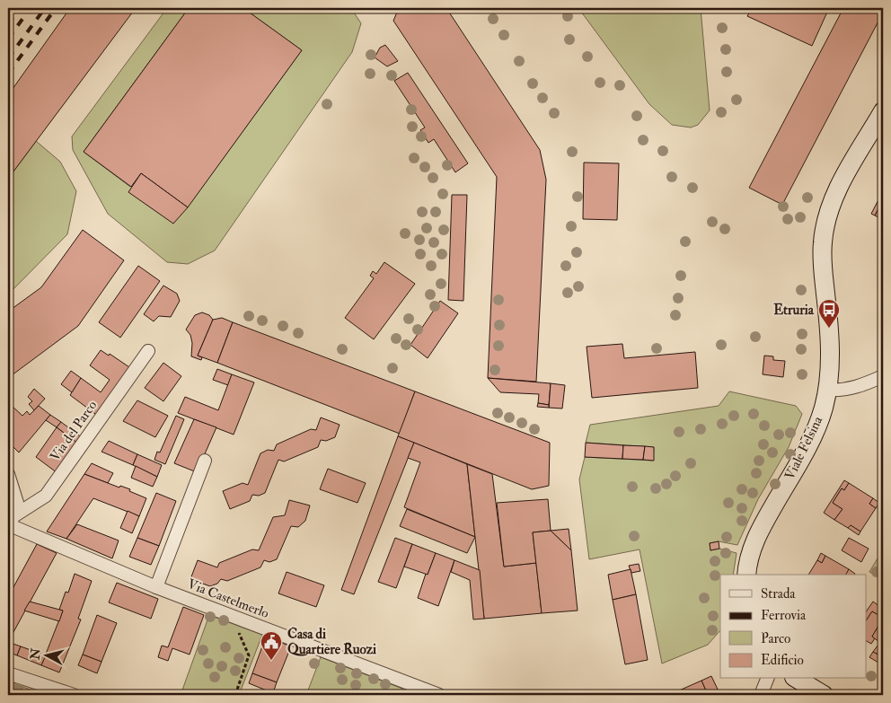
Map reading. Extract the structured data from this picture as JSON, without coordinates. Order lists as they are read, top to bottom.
{
  "streets": {
    "street": ["Via del Parco", "Viale Felsina", "Via Castelmerlo"]
  },
  "crossings": [
    ["Via del Parco", "Via Castelmerlo"]
  ],
  "places": {
    "bus stop": ["Etruria"],
    "public building": ["Casa di Quartiere Ruozi"]
  },
  "legend": [
    "Strada",
    "Ferrovia",
    "Parco",
    "Edificio"
  ],
  "north": "left"
}
